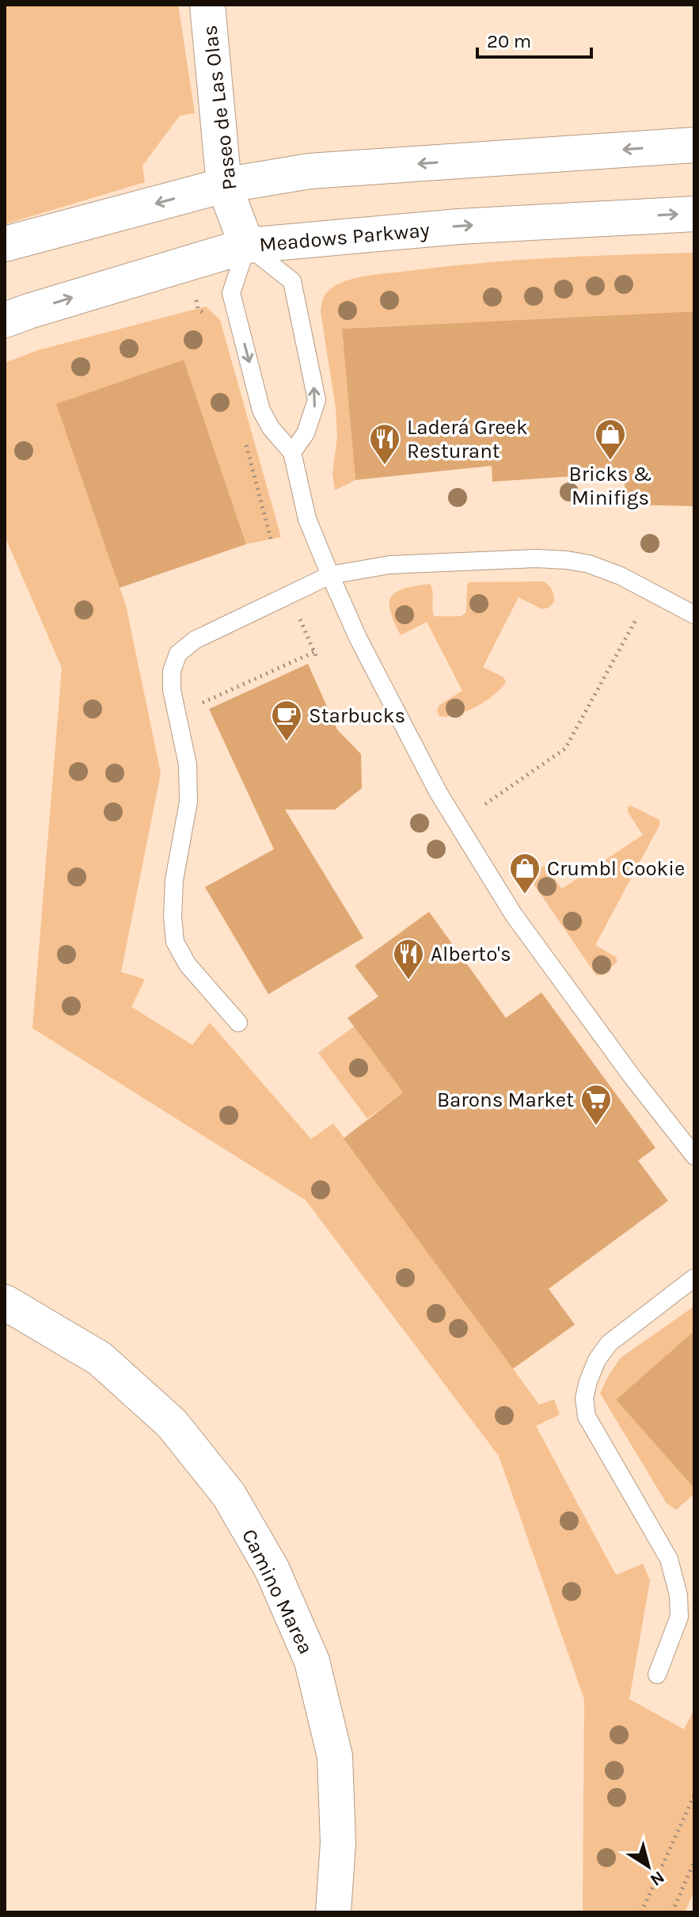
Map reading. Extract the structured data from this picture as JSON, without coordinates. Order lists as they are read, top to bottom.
{
  "streets": {
    "main road": ["Paseo de Las Olas", "Meadows Parkway", "Camino Marea"]
  },
  "crossings": [
    ["Paseo de Las Olas", "Meadows Parkway"]
  ],
  "places": {
    "shop": ["Bricks & Minifigs", "Crumbl Cookie"],
    "restaurant": ["Laderá Greek Resturant", "Alberto's"],
    "cafe": ["Starbucks"],
    "supermarket": ["Barons Market"]
  },
  "scale_bar": "20 m",
  "north": "bottom right"
}
